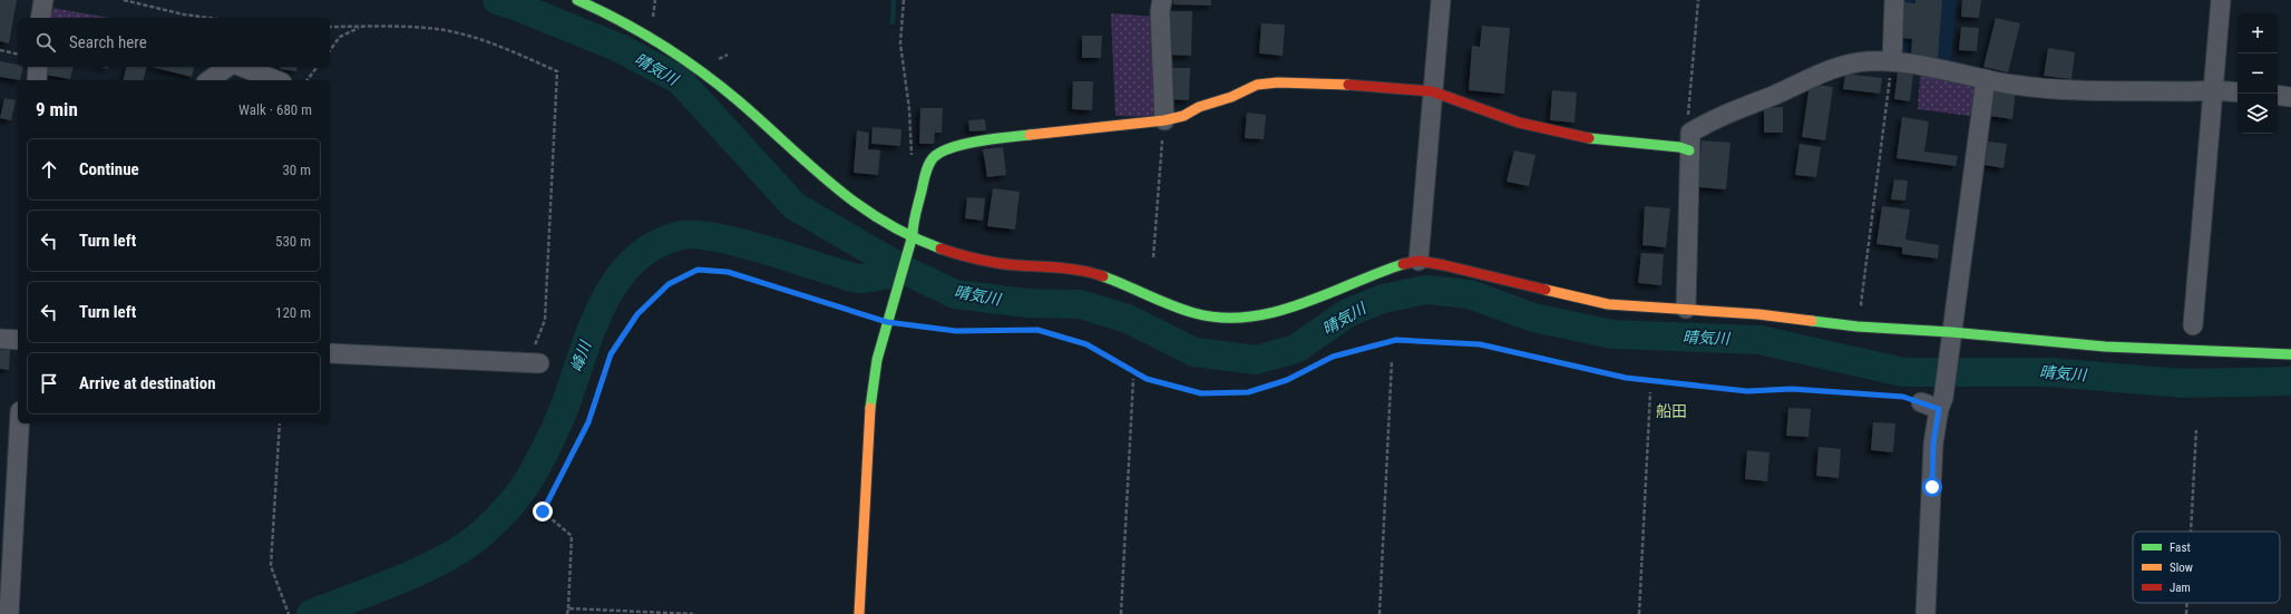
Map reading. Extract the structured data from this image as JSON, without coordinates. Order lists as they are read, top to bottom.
{
  "districts": ["船田"],
  "water": ["晴気川", "峰川"],
  "legend": ["Fast", "Slow", "Jam"],
  "page": {
    "map_buttons": ["+", "−"],
    "search": "Search here",
    "heading": ["9 min", "Walk · 680 m"],
    "list": [
      ["Continue", "30 m"],
      ["Turn left", "530 m"],
      ["Turn left", "120 m"],
      "Arrive at destination"
    ]
  }
}
